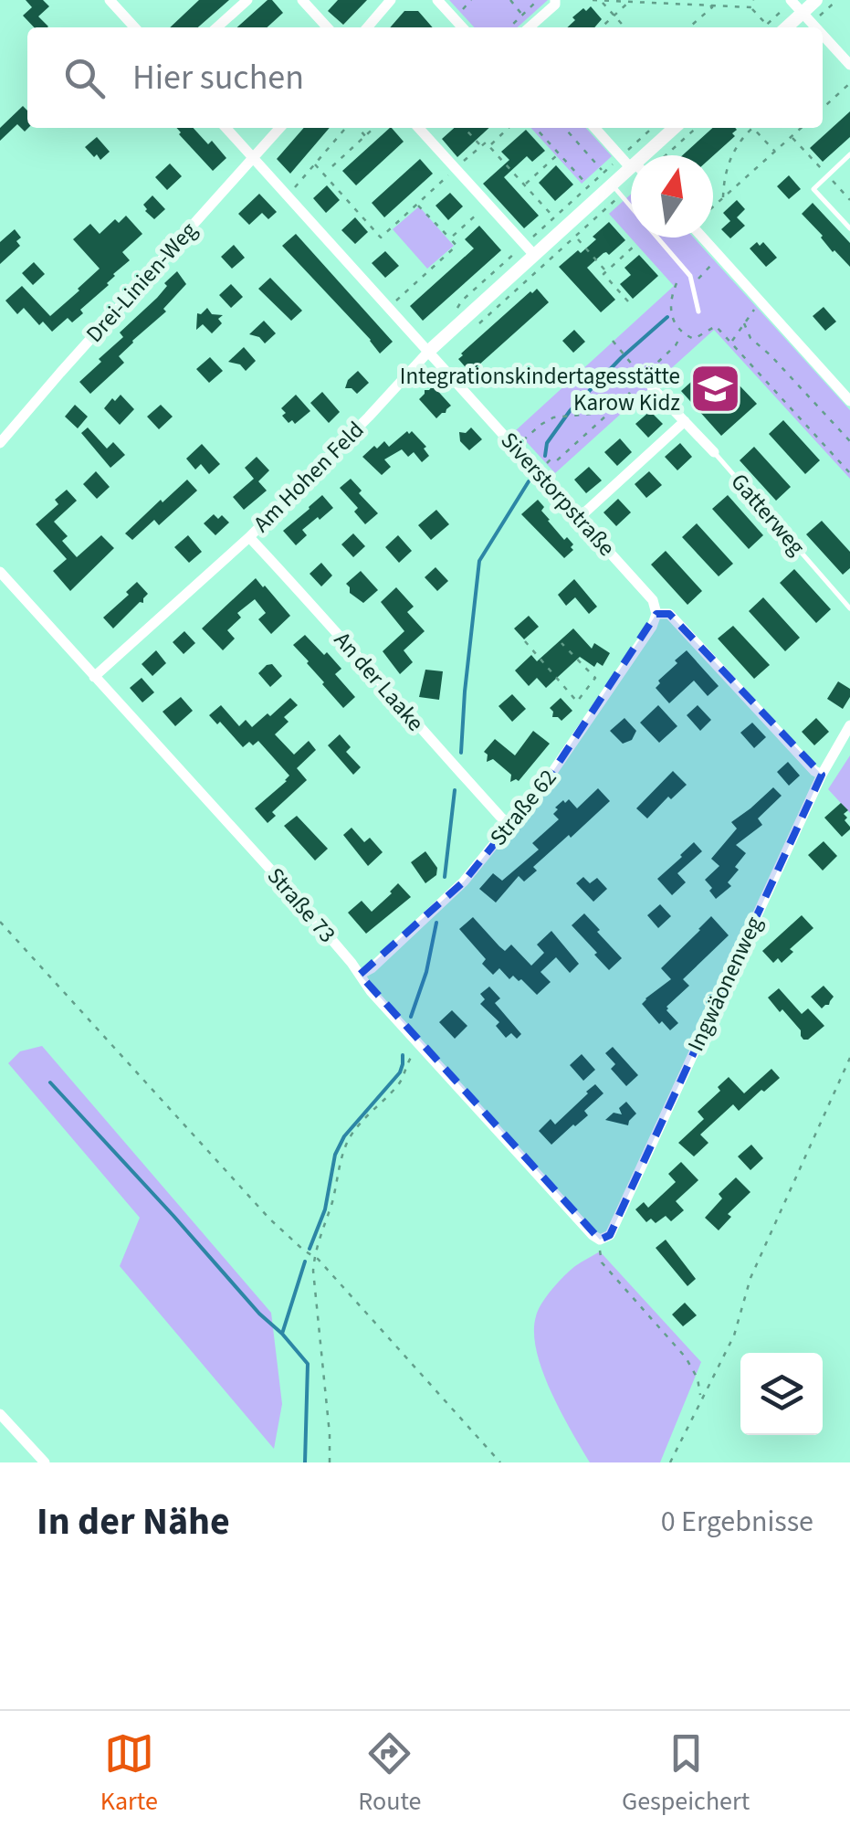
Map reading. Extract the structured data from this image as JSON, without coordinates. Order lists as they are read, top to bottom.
{
  "streets": {
    "street": [
      "Drei-Linien-Weg",
      "Am Hohen Feld",
      "Siverstorpstraße",
      "Gatterweg",
      "An der Laake",
      "Straße 62",
      "Straße 73",
      "Ingwäonenweg"
    ]
  },
  "crossings": [
    ["Drei-Linien-Weg", "Siverstorpstraße"],
    ["Am Hohen Feld", "Siverstorpstraße"],
    ["Am Hohen Feld", "An der Laake"],
    ["Am Hohen Feld", "Straße 73"],
    ["Siverstorpstraße", "Straße 62"],
    ["Siverstorpstraße", "Ingwäonenweg"],
    ["An der Laake", "Straße 62"],
    ["Straße 62", "Straße 73"],
    ["Straße 73", "Ingwäonenweg"]
  ],
  "places": {
    "school or university": ["Integrationskindertagesstätte Karow Kidz"]
  },
  "north": "top",
  "page": {
    "search": "Hier suchen",
    "heading": ["In der Nähe", "0 Ergebnisse"],
    "nav": ["Karte", "Route", "Gespeichert"]
  }
}
